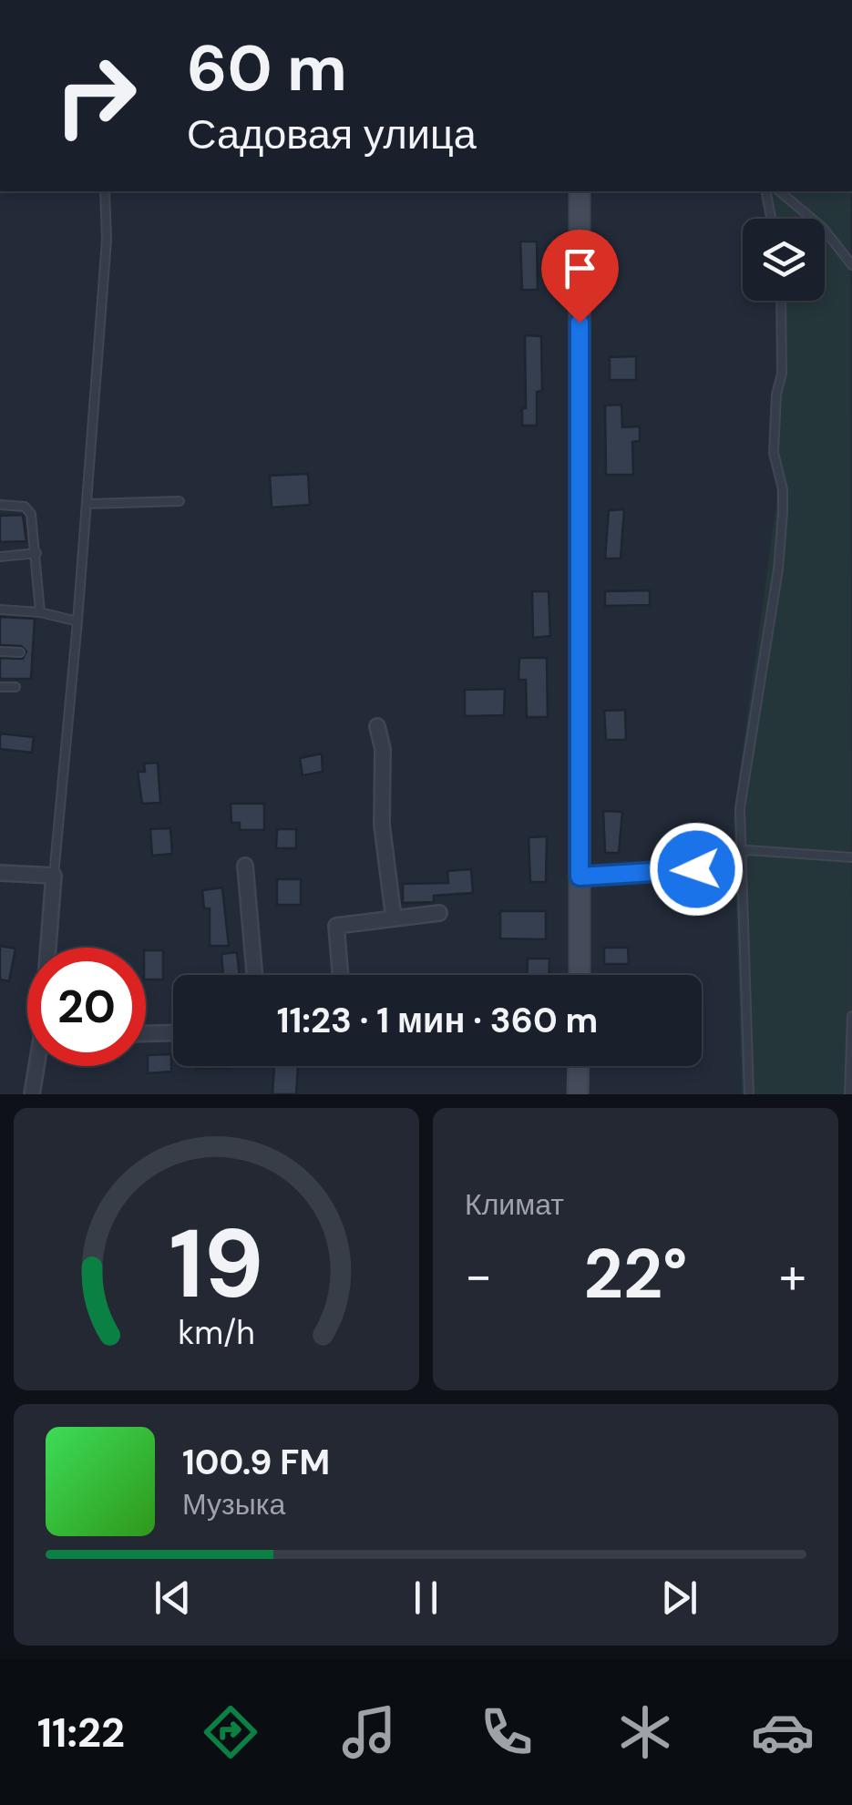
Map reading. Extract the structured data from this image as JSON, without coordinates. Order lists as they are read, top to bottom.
{
  "page": {
    "turn": ["60 m", "Садовая улица"],
    "limit": "20",
    "trip": "11:23 · 1 мин · 360 m",
    "tile": "Климат",
    "heat": ["−", "22°", "+"],
    "song": ["100.9 FM", "Музыка"],
    "tabs": "11:22",
    "gauge": ["19", "km/h"]
  }
}
